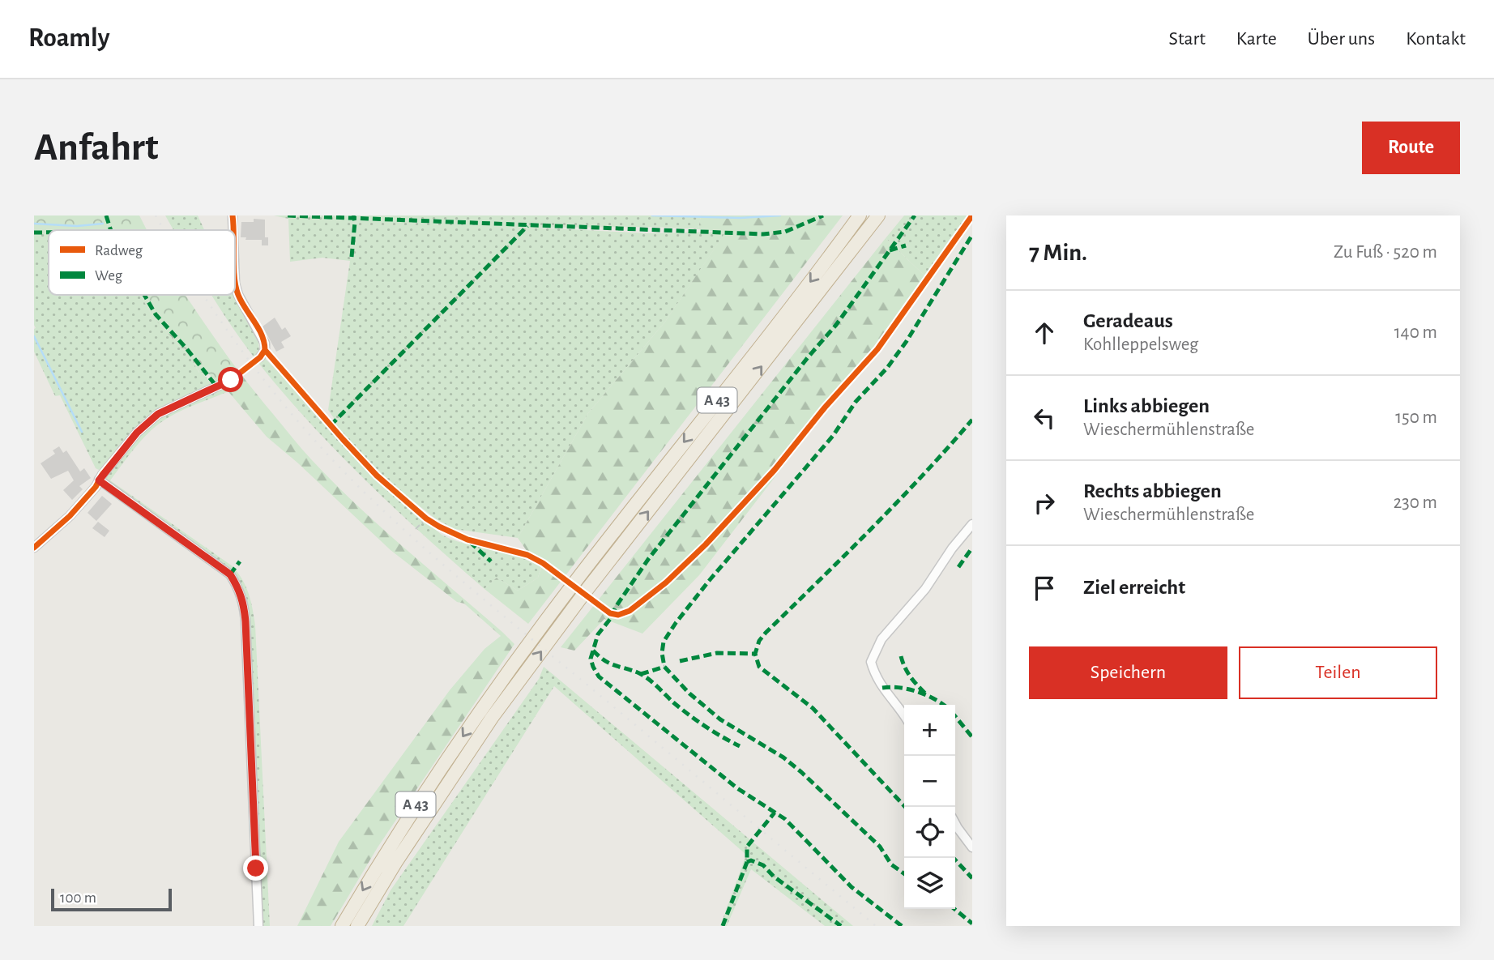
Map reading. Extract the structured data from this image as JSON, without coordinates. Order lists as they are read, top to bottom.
{
  "streets": {
    "highway": ["A 43"]
  },
  "legend": ["Radweg", "Weg"],
  "scale_bar": "100 m",
  "page": {
    "header": "Roamly",
    "nav": [
      "Start",
      "Karte",
      "Über uns",
      "Kontakt"
    ],
    "buttons": [
      "Route",
      ["Speichern", "Teilen"]
    ],
    "title": "Anfahrt",
    "heading": ["7 Min.", "Zu Fuß · 520 m"],
    "list": [
      ["Geradeaus", "Kohlleppelsweg", "140 m"],
      ["Links abbiegen", "Wieschermühlenstraße", "150 m"],
      ["Rechts abbiegen", "Wieschermühlenstraße", "230 m"],
      "Ziel erreicht"
    ],
    "map_buttons": ["+", "−"],
    "scale": "100 m"
  }
}
